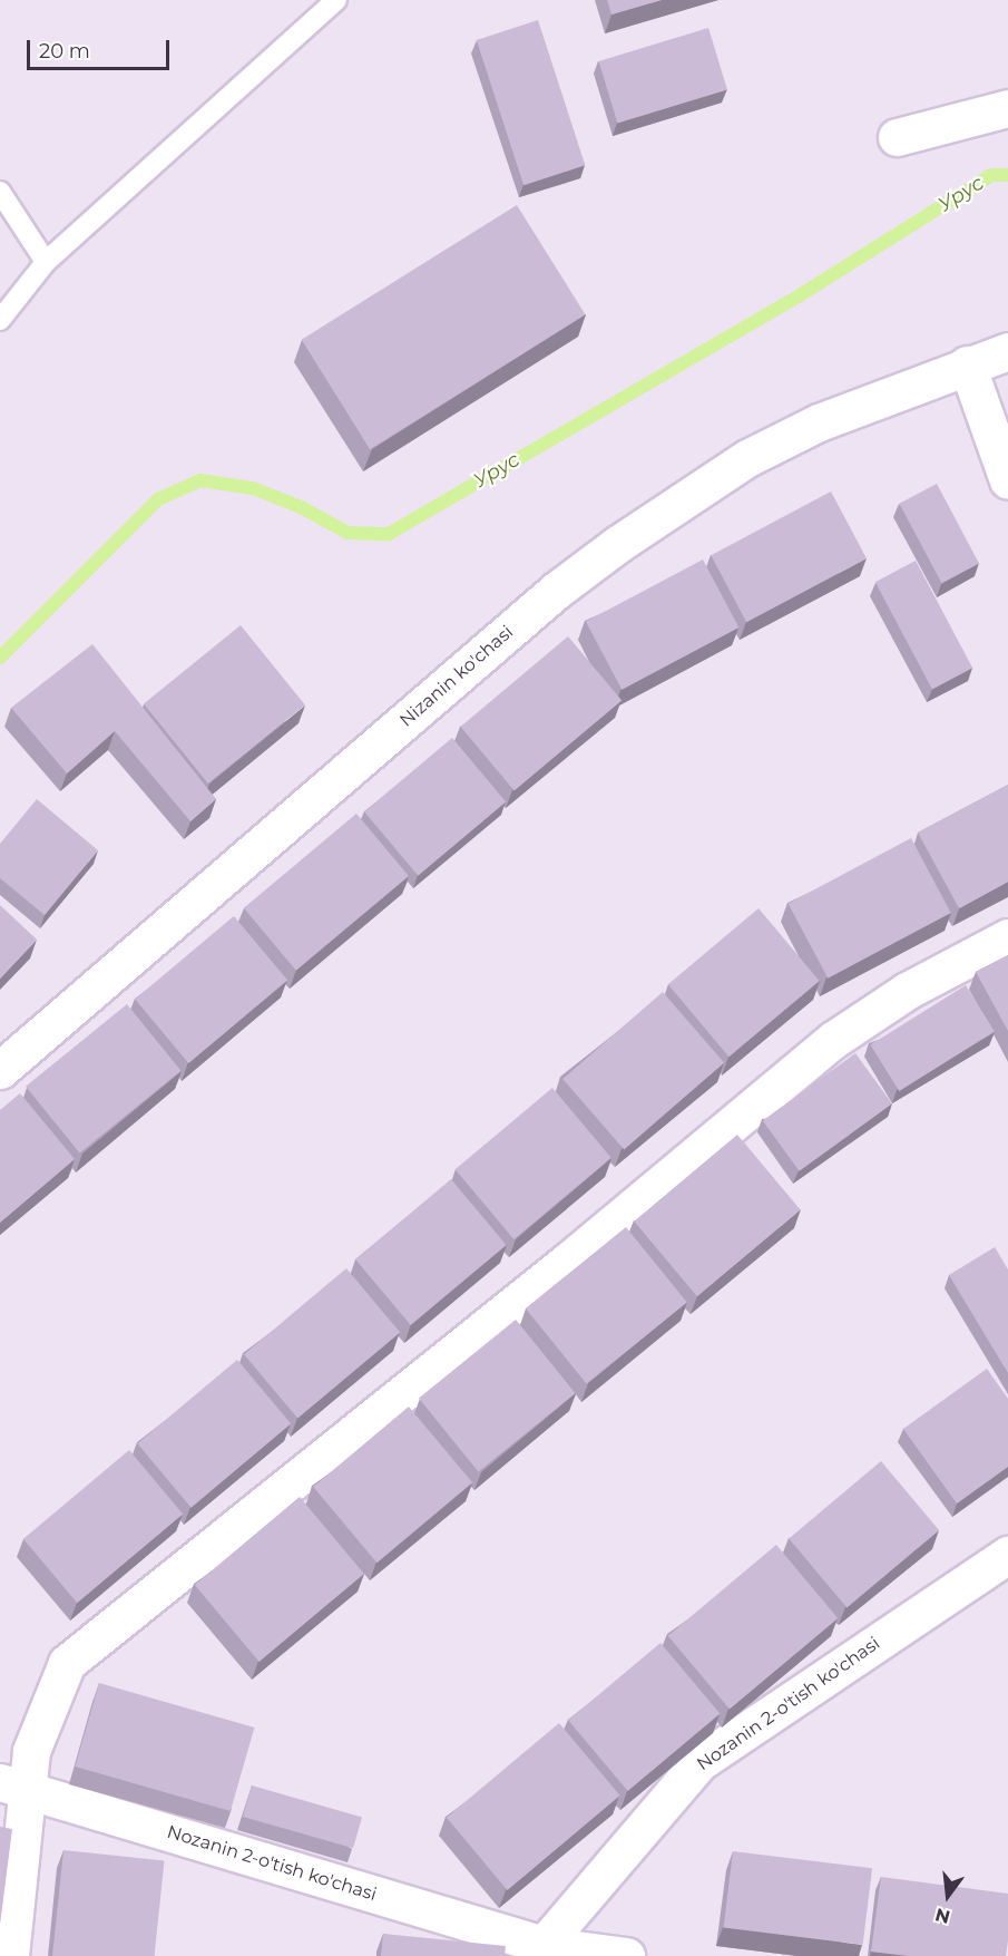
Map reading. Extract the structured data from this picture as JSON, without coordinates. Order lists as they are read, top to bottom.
{
  "streets": {
    "street": ["Nizanin ko'chasi", "Nozanin 2-o'tish ko'chasi"]
  },
  "water": ["Урус"],
  "scale_bar": "20 m",
  "north": "bottom"
}
